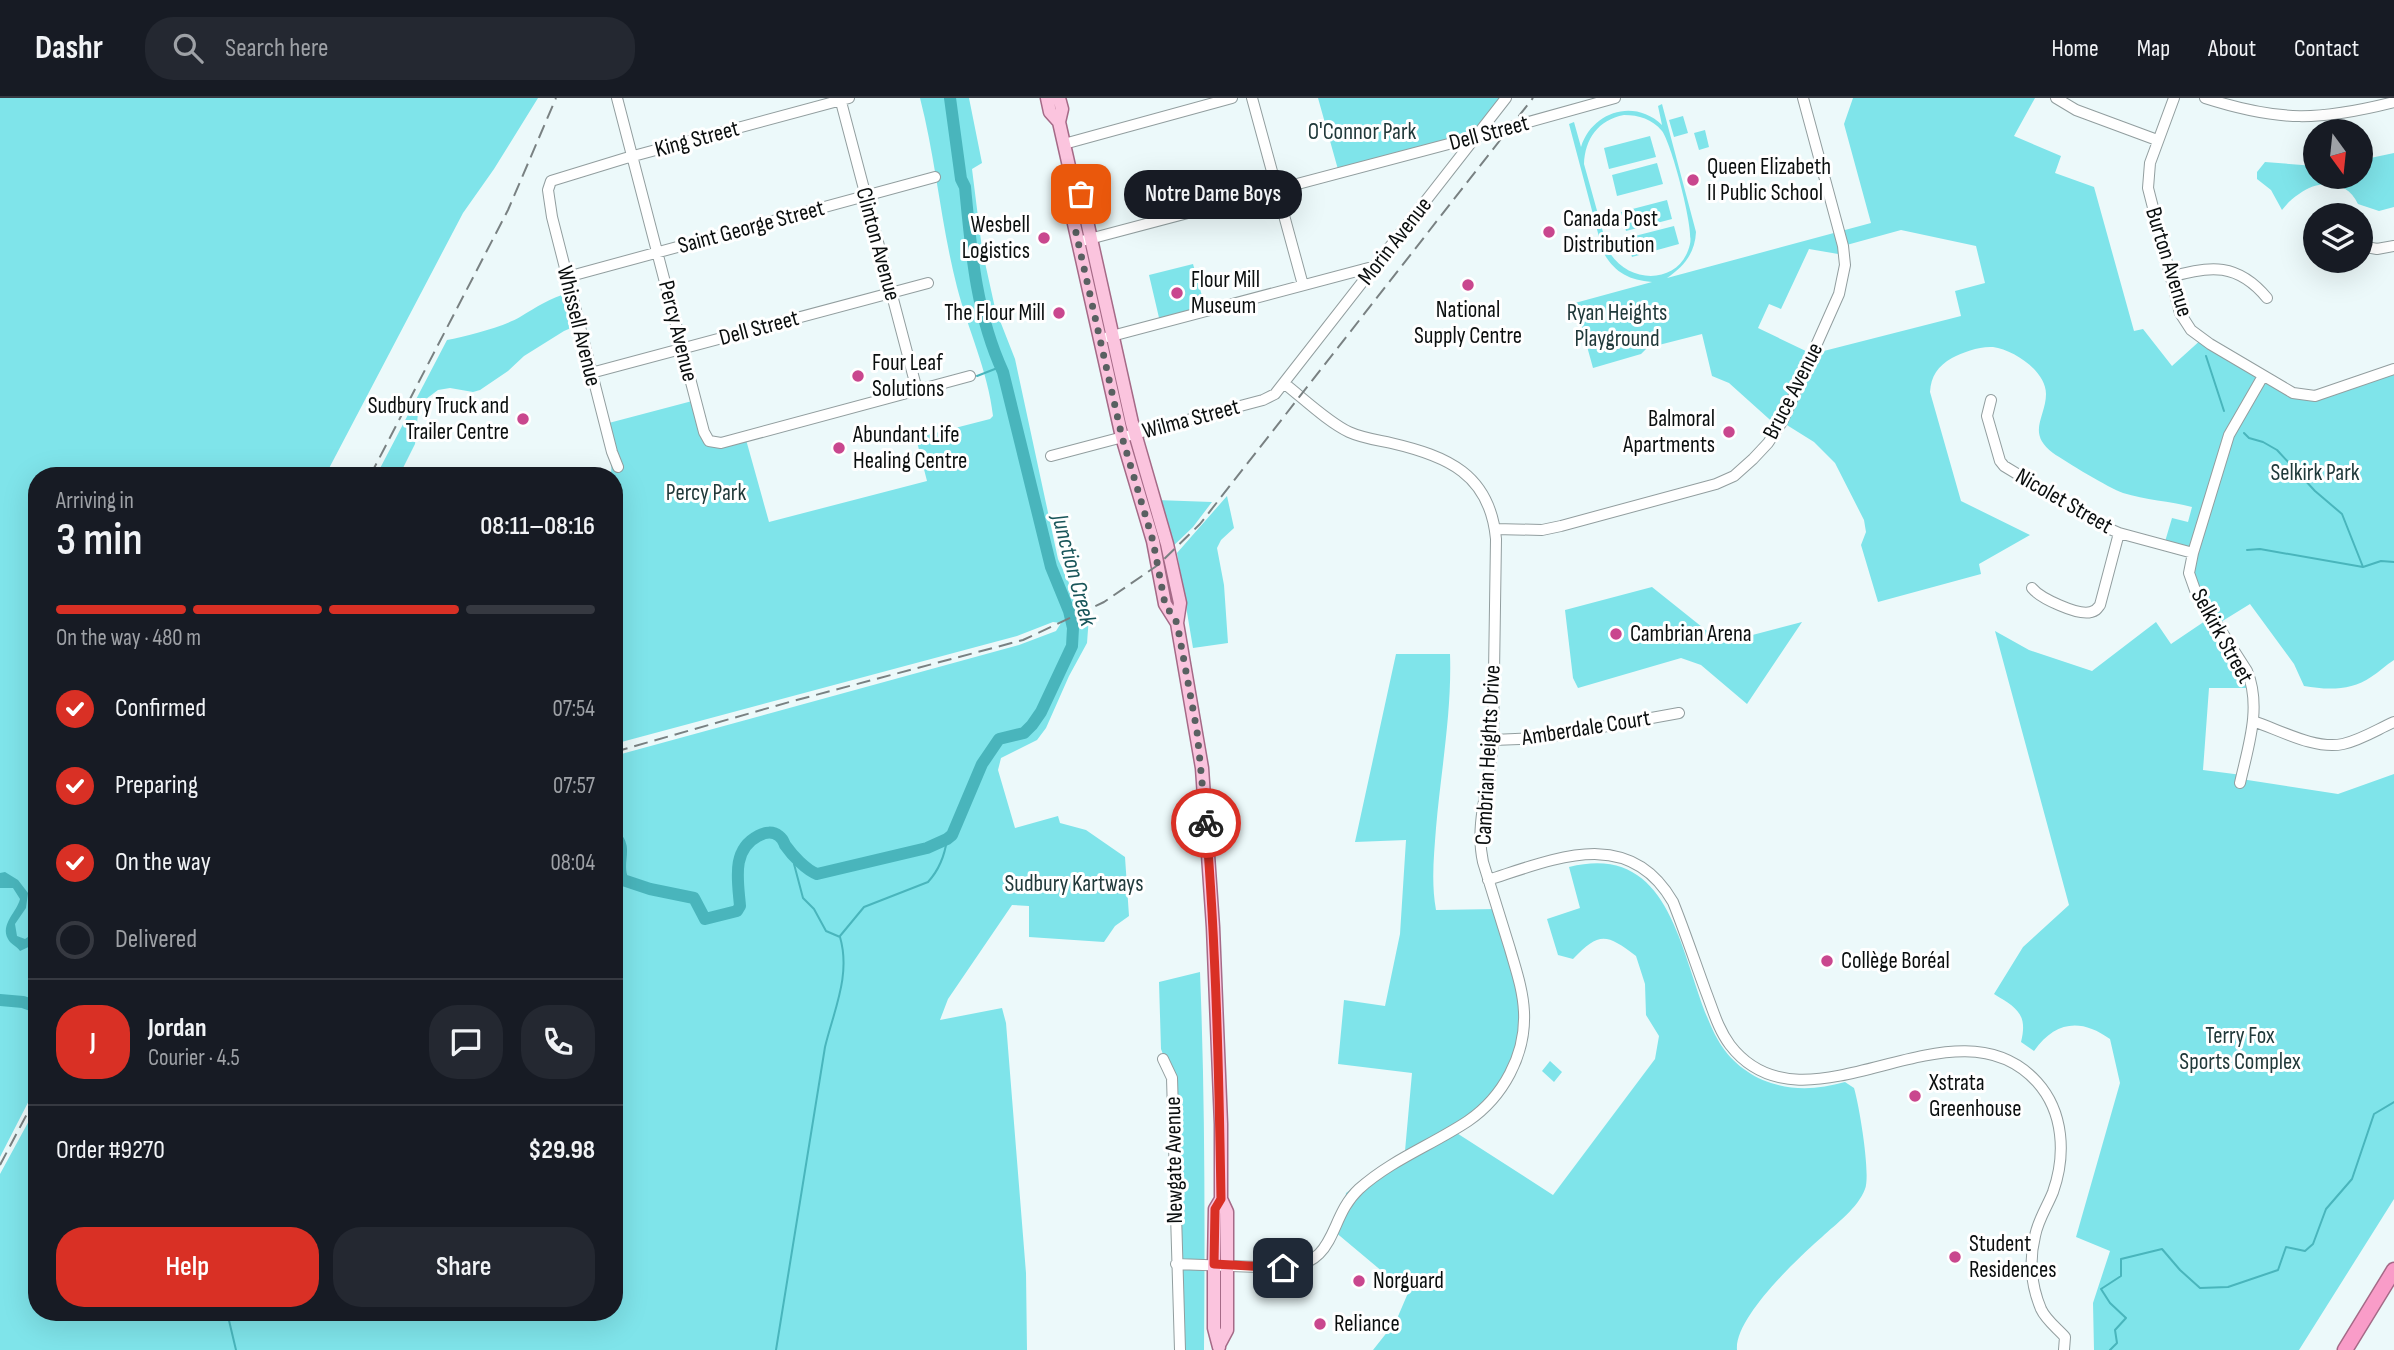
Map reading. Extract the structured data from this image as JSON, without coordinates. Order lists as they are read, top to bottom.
{
  "streets": {
    "street": [
      "Dell Street",
      "King Street",
      "Saint George Street",
      "Morin Avenue",
      "Clinton Avenue",
      "Burton Avenue",
      "Whissell Avenue",
      "Percy Avenue",
      "Bruce Avenue",
      "Wilma Street",
      "Nicolet Street",
      "Selkirk Street",
      "Amberdale Court",
      "Cambrian Heights Drive",
      "Newgate Avenue"
    ]
  },
  "crossings": [
    ["Dell Street", "Morin Avenue"],
    ["Dell Street", "Clinton Avenue"],
    ["Dell Street", "Whissell Avenue"],
    ["Dell Street", "Percy Avenue"],
    ["King Street", "Clinton Avenue"],
    ["King Street", "Whissell Avenue"],
    ["King Street", "Percy Avenue"],
    ["Saint George Street", "Clinton Avenue"],
    ["Saint George Street", "Whissell Avenue"],
    ["Saint George Street", "Percy Avenue"],
    ["Morin Avenue", "Wilma Street"],
    ["Morin Avenue", "Cambrian Heights Drive"],
    ["Clinton Avenue", "Percy Avenue"],
    ["Burton Avenue", "Selkirk Street"],
    ["Bruce Avenue", "Cambrian Heights Drive"],
    ["Wilma Street", "Cambrian Heights Drive"],
    ["Nicolet Street", "Selkirk Street"],
    ["Amberdale Court", "Cambrian Heights Drive"]
  ],
  "water": ["Junction Creek"],
  "parks": [
    "O'Connor Park",
    "Ryan Heights Playground",
    "Selkirk Park",
    "Percy Park",
    "Sudbury Kartways",
    "Terry Fox Sports Complex"
  ],
  "places": [
    "Queen Elizabeth II Public School",
    "Notre Dame Boys",
    "Canada Post Distribution",
    "Wesbell Logistics",
    "National Supply Centre",
    "Flour Mill Museum",
    "The Flour Mill",
    "Four Leaf Solutions",
    "Sudbury Truck and Trailer Centre",
    "Balmoral Apartments",
    "Abundant Life Healing Centre",
    "Cambrian Arena",
    "Collège Boréal",
    "Xstrata Greenhouse",
    "Student Residences",
    "Norguard",
    "Reliance"
  ],
  "north": "bottom",
  "page": {
    "header": "Dashr",
    "search": "Search here",
    "nav": [
      "Home",
      "Map",
      "About",
      "Contact"
    ],
    "bubble": "Notre Dame Boys",
    "heading": ["3 min", "Arriving in", "08:11–08:16"],
    "panel": [
      "Jordan",
      "Courier · 4.5",
      "Order #9270",
      "$29.98"
    ],
    "bar": "On the way · 480 m",
    "list": [
      ["Confirmed", "07:54"],
      ["Preparing", "07:57"],
      ["On the way", "08:04"],
      "Delivered"
    ],
    "round": "J",
    "buttons": ["Help", "Share"]
  }
}
